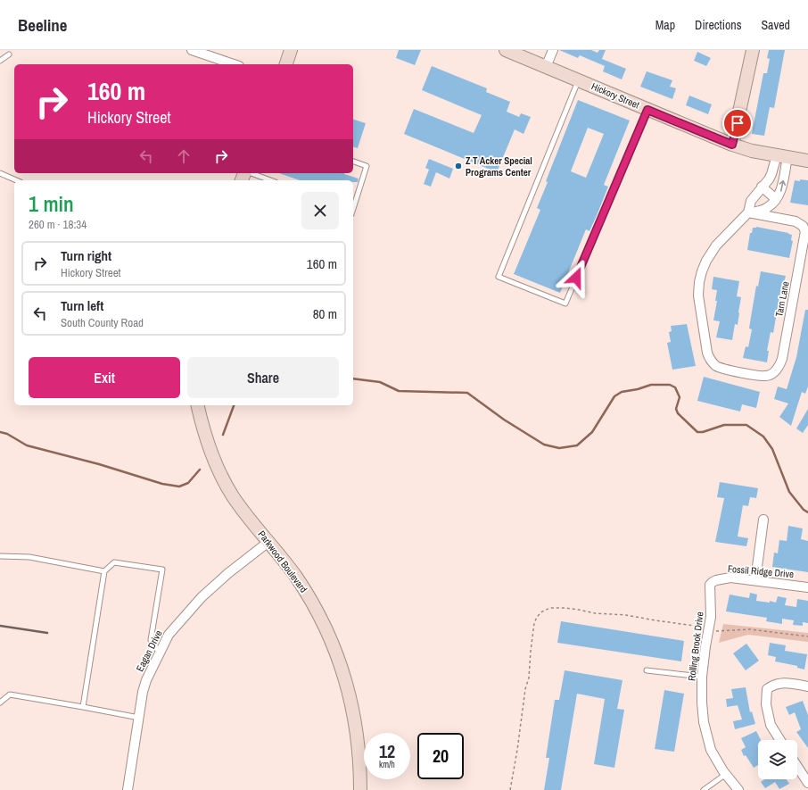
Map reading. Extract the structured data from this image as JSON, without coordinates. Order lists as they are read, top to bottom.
{
  "streets": {
    "main road": ["Hickory Street", "Parkwood Boulevard"],
    "street": [
      "Tarn Lane",
      "Fossil Ridge Drive",
      "Rolling Brook Drive",
      "Eagan Drive"
    ]
  },
  "crossings": [
    ["Parkwood Boulevard", "Eagan Drive"],
    ["Fossil Ridge Drive", "Rolling Brook Drive"]
  ],
  "places": ["Z T Acker Special Programs Center"],
  "page": {
    "header": "Beeline",
    "nav": ["Map", "Directions", "Saved"],
    "turn": ["160 m", "Hickory Street"],
    "heading": ["1 min", "260 m · 18:34"],
    "list": [
      {
        "name": "Turn right",
        "note": "Hickory Street",
        "value": "160 m"
      },
      {
        "name": "Turn left",
        "note": "South County Road",
        "value": "80 m"
      }
    ],
    "buttons": ["Exit", "Share"],
    "speed": "12 km/h",
    "limit": "20"
  }
}
